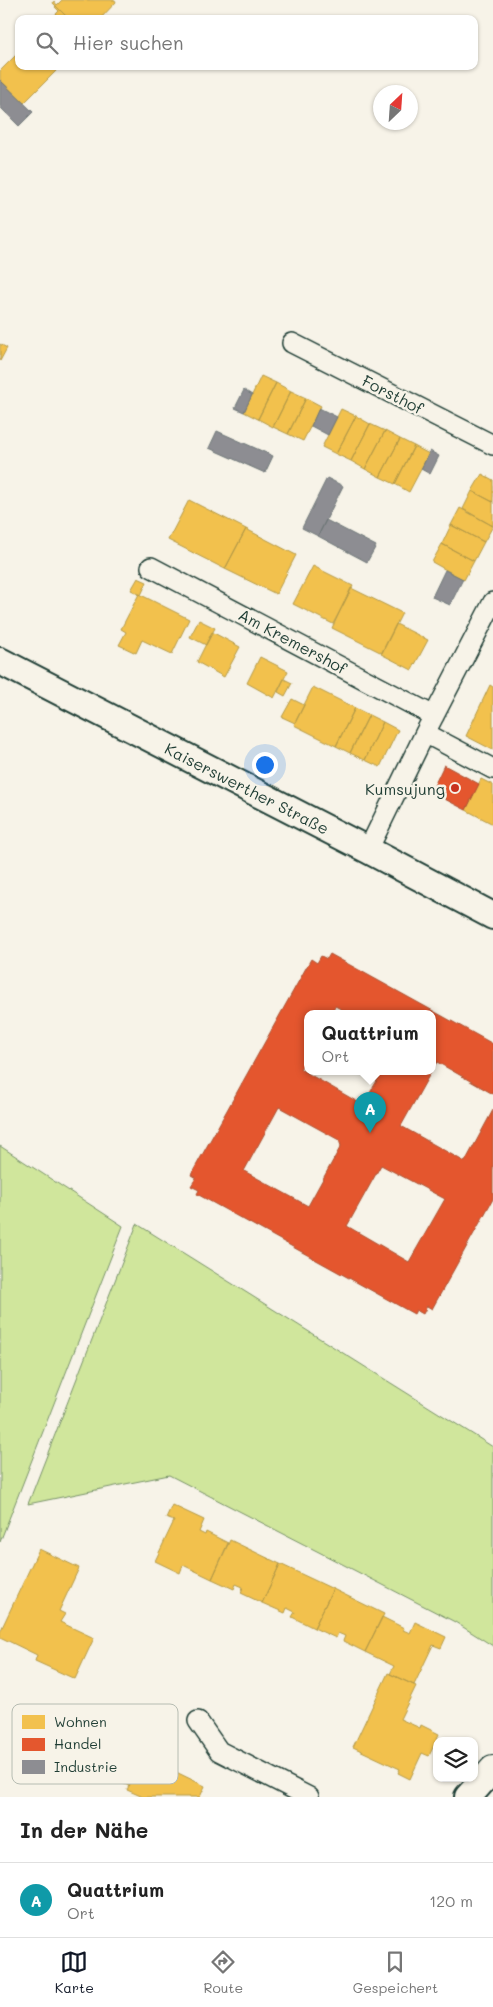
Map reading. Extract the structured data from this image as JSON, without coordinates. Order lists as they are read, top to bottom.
{
  "streets": {
    "main road": ["Kaiserswerther Straße"],
    "street": ["Forsthof", "Am Kremershof"]
  },
  "places": ["Kumsujung"],
  "legend": ["Wohnen", "Handel", "Industrie"],
  "north": "top right",
  "page": {
    "search": "Hier suchen",
    "popup": ["Quattrium", "Ort"],
    "pins": "A",
    "heading": "In der Nähe",
    "list": [
      {
        "mark": "A",
        "name": "Quattrium",
        "note": "Ort",
        "value": "120 m"
      }
    ],
    "nav": ["Karte", "Route", "Gespeichert"]
  }
}
